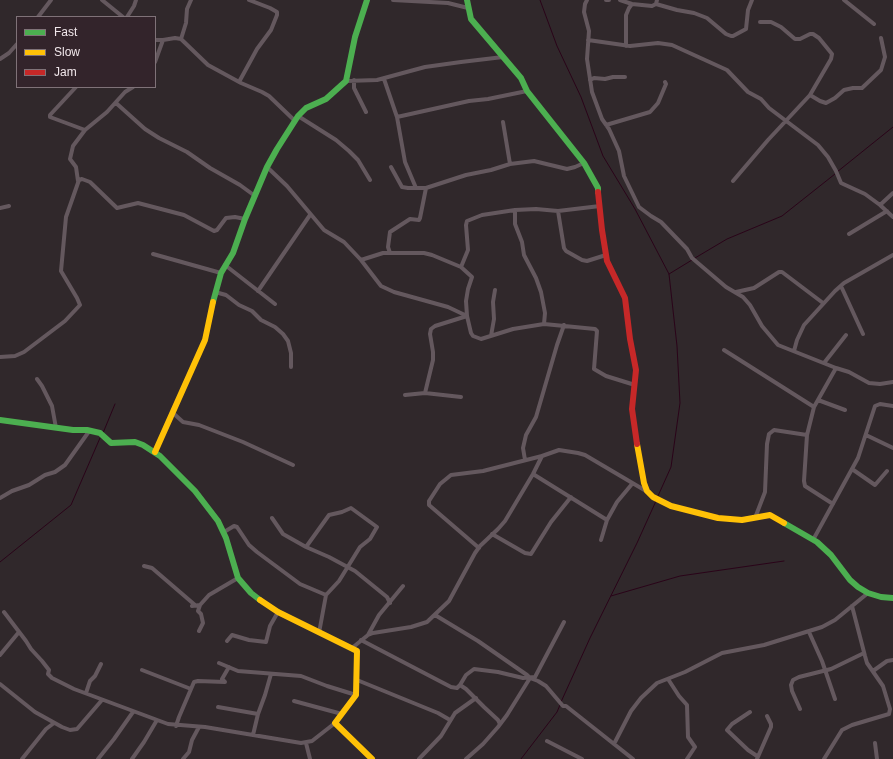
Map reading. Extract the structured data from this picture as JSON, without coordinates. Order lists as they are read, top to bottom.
{
  "legend": ["Fast", "Slow", "Jam"]
}
